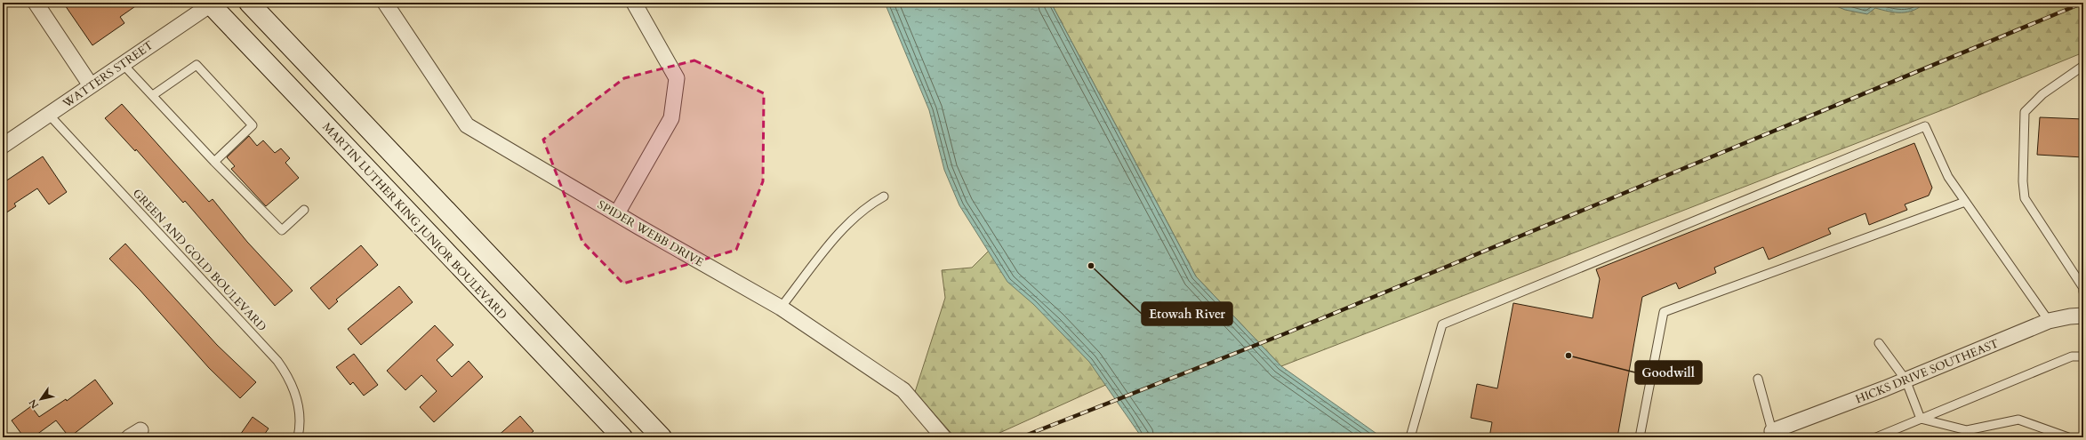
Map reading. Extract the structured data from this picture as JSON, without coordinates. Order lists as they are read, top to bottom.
{
  "streets": {
    "main road": ["MARTIN LUTHER KING JUNIOR BOULEVARD"],
    "street": ["WATTERS STREET", "SPIDER WEBB DRIVE", "HICKS DRIVE SOUTHEAST"],
    "lane": ["GREEN AND GOLD BOULEVARD"]
  },
  "crossings": [
    ["WATTERS STREET", "MARTIN LUTHER KING JUNIOR BOULEVARD"],
    ["WATTERS STREET", "GREEN AND GOLD BOULEVARD"]
  ],
  "places": ["Etowah River", "Goodwill"],
  "north": "bottom left"
}
